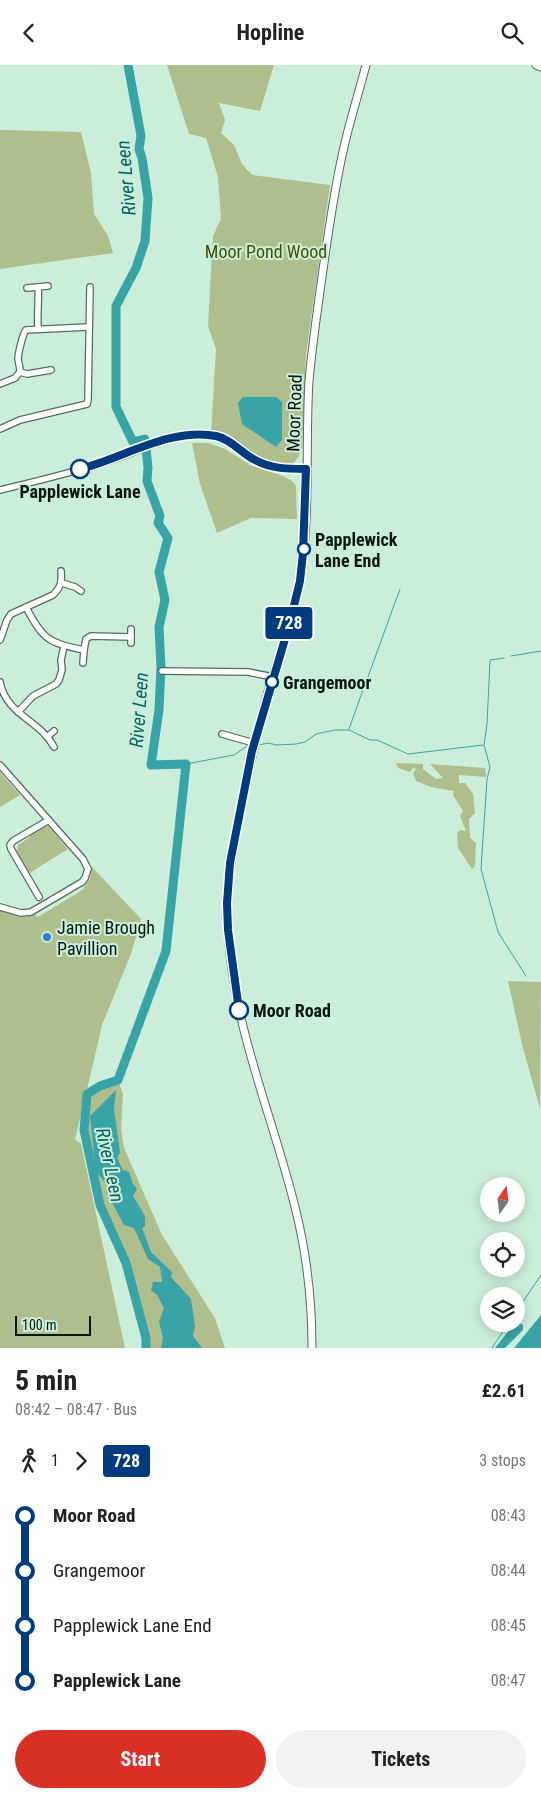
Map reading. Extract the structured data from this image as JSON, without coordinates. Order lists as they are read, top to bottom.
{
  "streets": {
    "main road": ["Moor Road"]
  },
  "water": ["River Leen"],
  "parks": ["Moor Pond Wood"],
  "places": [
    "Papplewick Lane",
    "Papplewick Lane End",
    "Grangemoor",
    "Jamie Brough Pavillion",
    "Moor Road"
  ],
  "lines": ["bus line 728"],
  "scale_bar": "100 m",
  "north": "top",
  "page": {
    "header": "Hopline",
    "on_map": "728",
    "scale": "100 m",
    "heading": ["5 min", "08:42 – 08:47 · Bus", "£2.61"],
    "legs": ["1", "728", "3 stops"],
    "list": [
      {
        "name": "Moor Road",
        "value": "08:43"
      },
      {
        "name": "Grangemoor",
        "value": "08:44"
      },
      {
        "name": "Papplewick Lane End",
        "value": "08:45"
      },
      {
        "name": "Papplewick Lane",
        "value": "08:47"
      }
    ],
    "buttons": ["Start", "Tickets"]
  }
}
